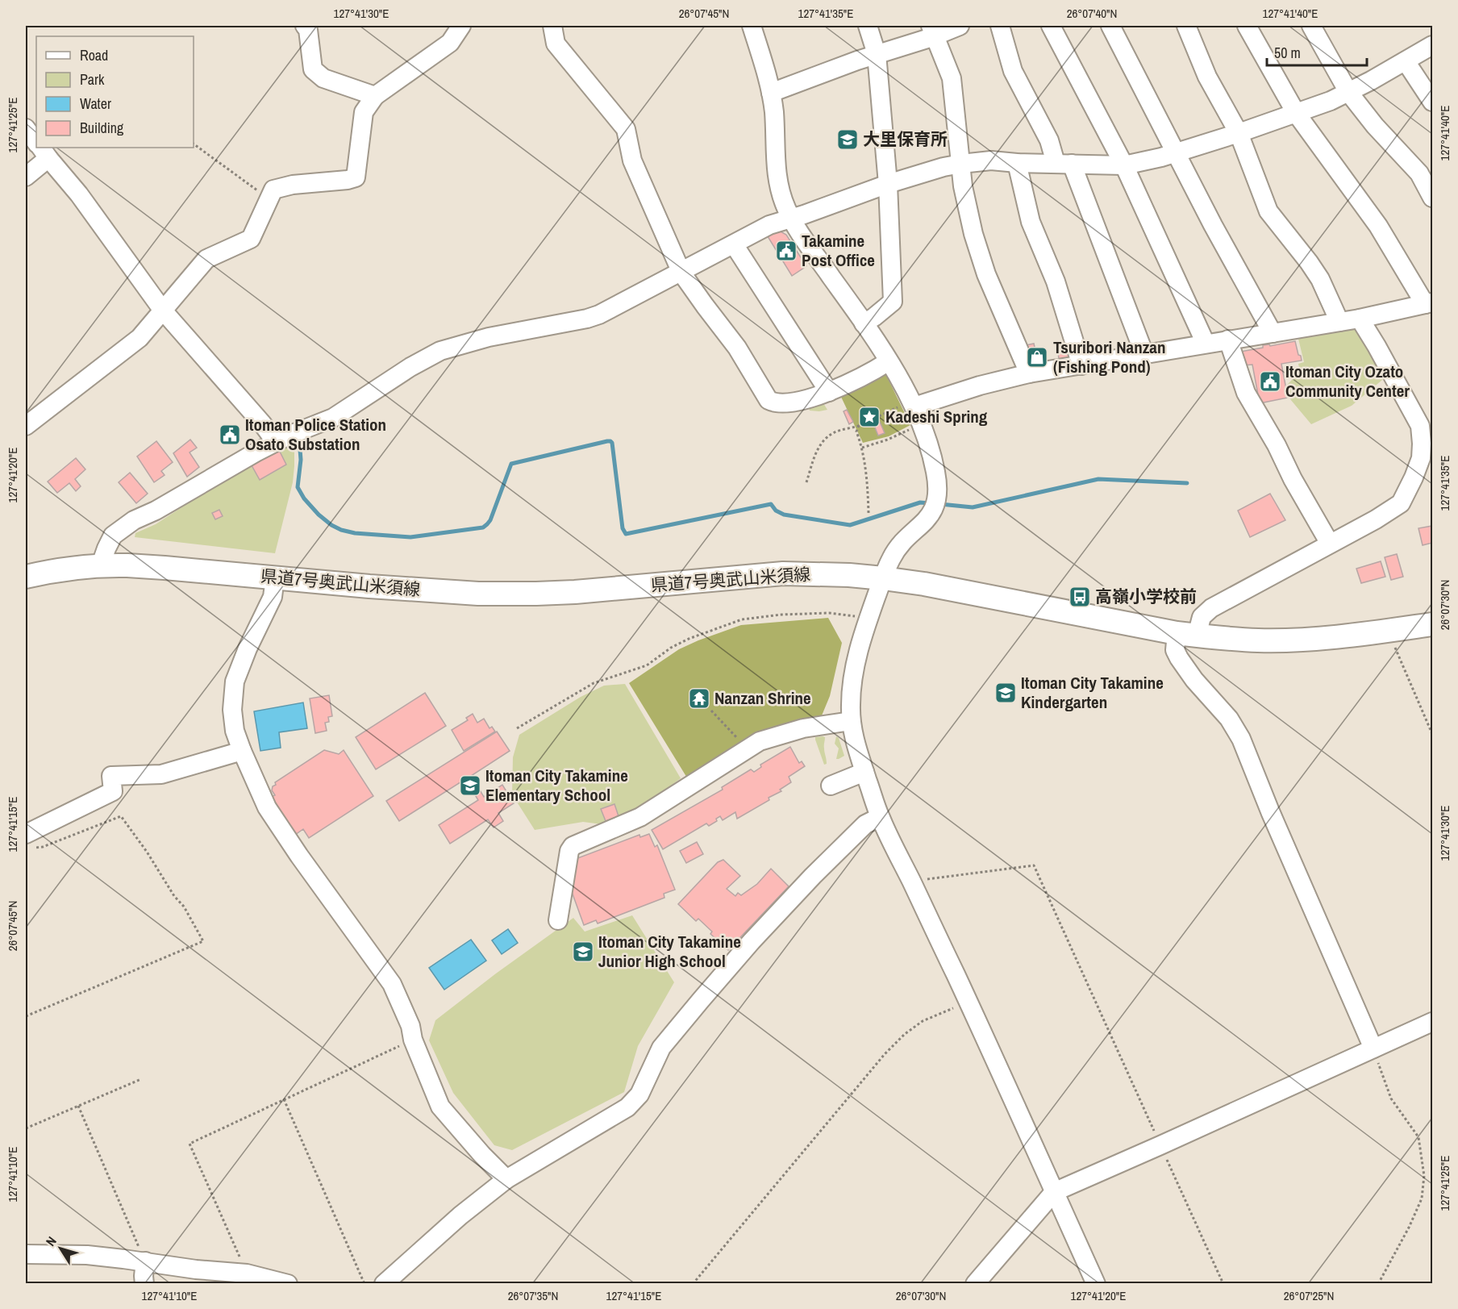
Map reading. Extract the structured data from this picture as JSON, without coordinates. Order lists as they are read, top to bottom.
{
  "streets": {
    "main road": ["県道7号奥武山米須線"]
  },
  "places": {
    "school or university": [
      "大里保育所",
      "Itoman City Takamine Kindergarten",
      "Itoman City Takamine Elementary School",
      "Itoman City Takamine Junior High School"
    ],
    "public building": ["Takamine Post Office", "Itoman City Ozato Community Center", "Itoman Police Station Osato Substation"],
    "shop": ["Tsuribori Nanzan (Fishing Pond)"],
    "place": ["Kadeshi Spring"],
    "bus stop": ["高嶺小学校前"],
    "temple": ["Nanzan Shrine"]
  },
  "legend": [
    "Road",
    "Park",
    "Water",
    "Building"
  ],
  "scale_bar": "50 m",
  "north": "top left",
  "coordinates": [
    "127°41'30\"E",
    "26°07'45\"N",
    "127°41'35\"E",
    "26°07'40\"N",
    "127°41'40\"E",
    "127°41'25\"E",
    "127°41'20\"E",
    "26°07'30\"N",
    "127°41'15\"E",
    "127°41'10\"E",
    "26°07'35\"N",
    "26°07'25\"N"
  ]
}
